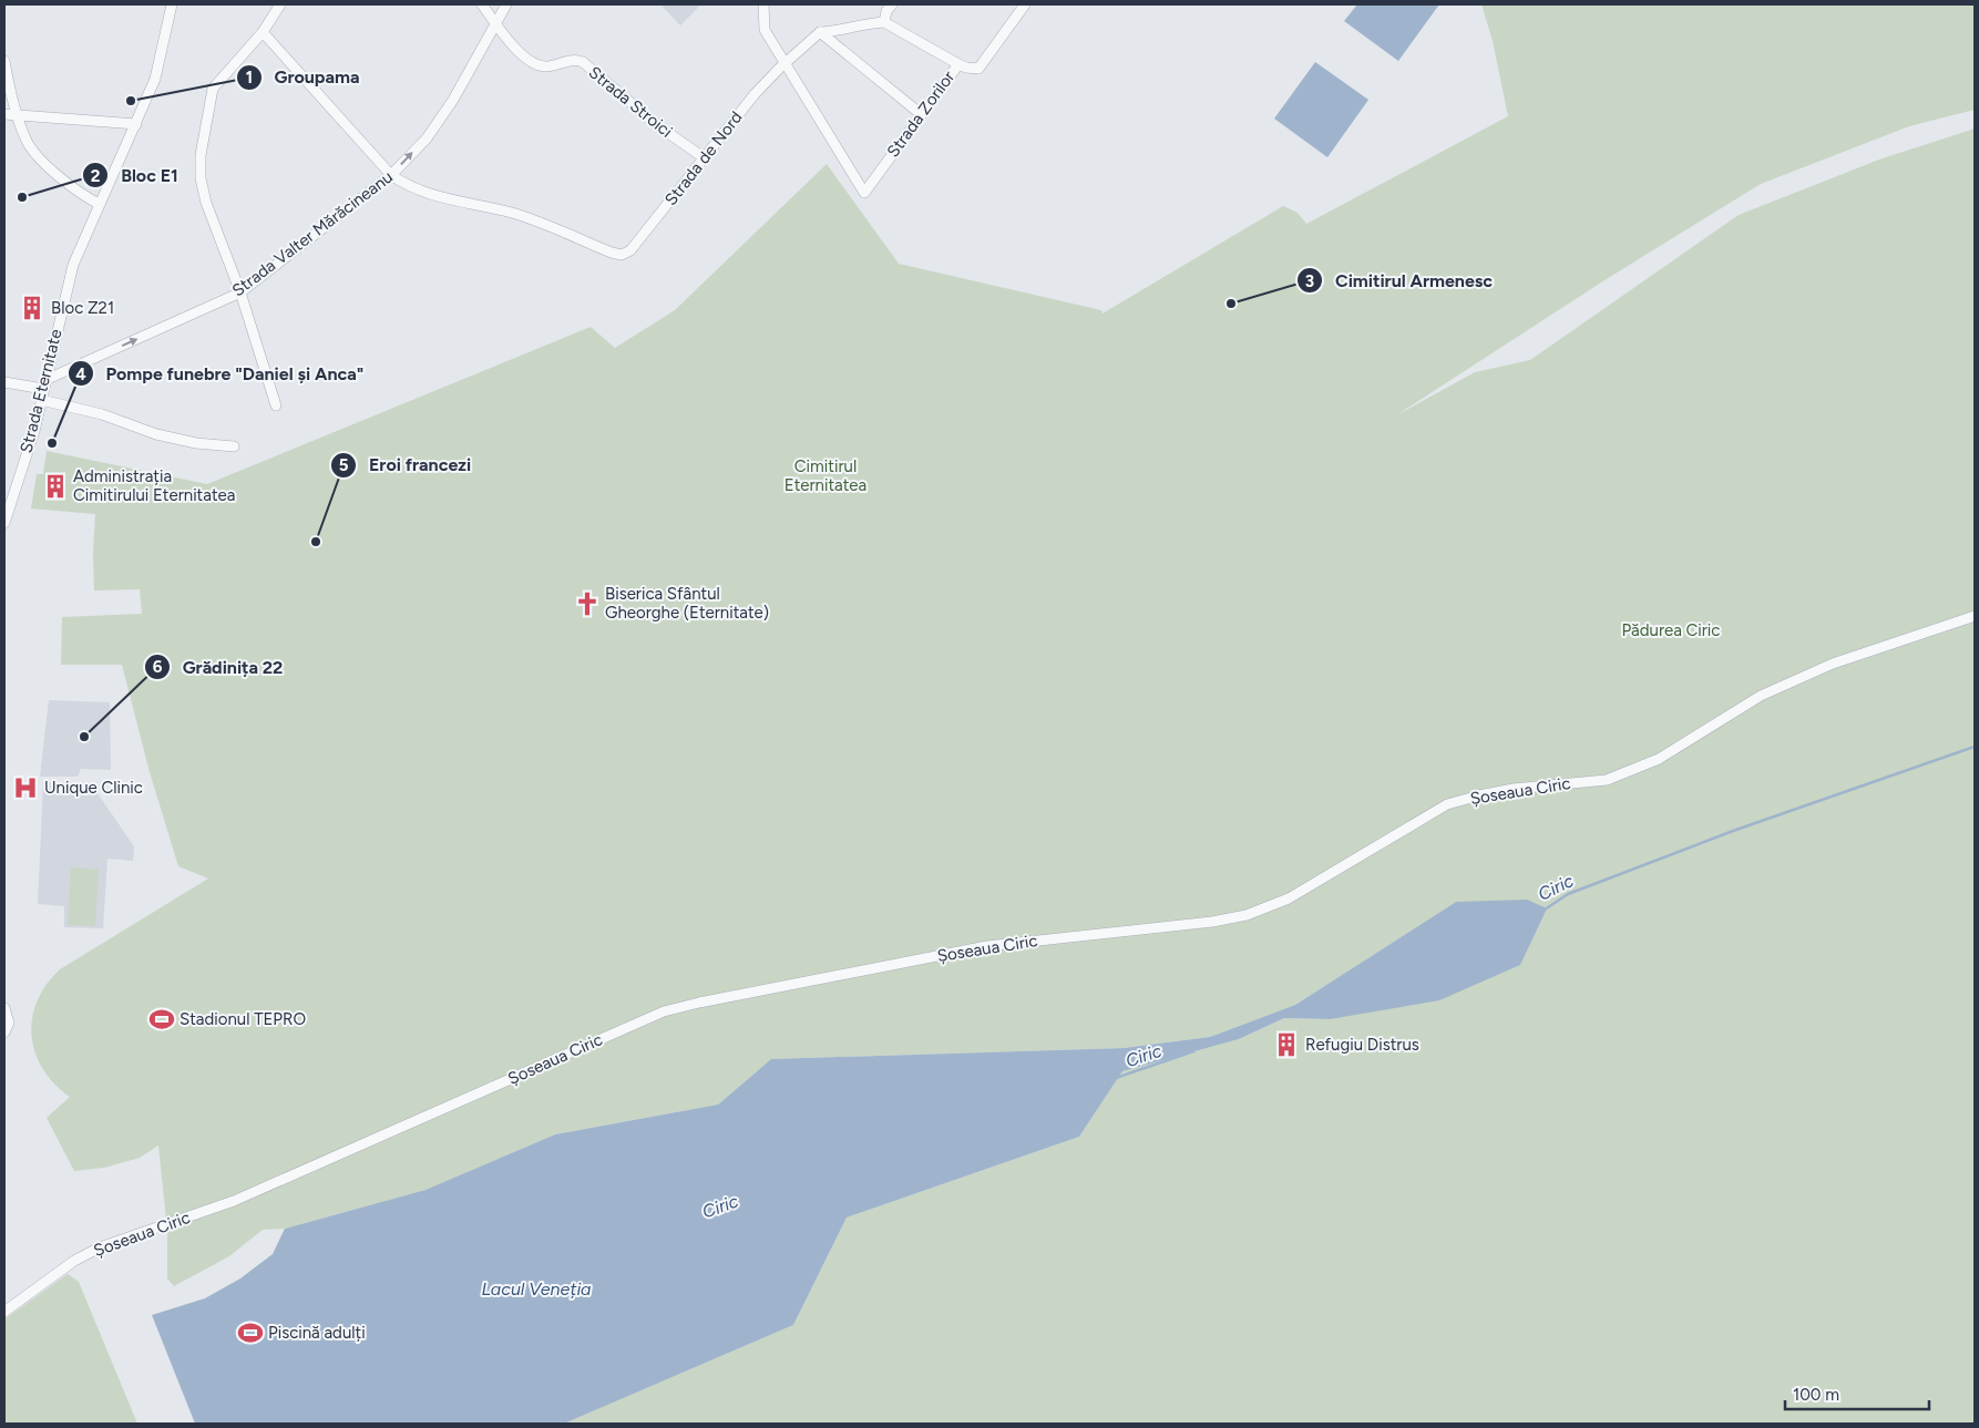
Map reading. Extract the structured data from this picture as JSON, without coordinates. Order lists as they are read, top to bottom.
{
  "streets": {
    "street": [
      "Strada Stroici",
      "Strada Zorilor",
      "Strada de Nord",
      "Strada Valter Mărăcineanu",
      "Strada Eternitate",
      "Șoseaua Ciric"
    ]
  },
  "crossings": [
    ["Strada Stroici", "Strada de Nord"],
    ["Strada Stroici", "Strada Valter Mărăcineanu"],
    ["Strada Zorilor", "Strada de Nord"],
    ["Strada de Nord", "Strada Valter Mărăcineanu"],
    ["Strada Valter Mărăcineanu", "Strada Eternitate"]
  ],
  "one_way": ["Strada Valter Mărăcineanu"],
  "water": ["Ciric", "Lacul Veneția"],
  "parks": ["Cimitirul Eternitatea", "Pădurea Ciric"],
  "places": {
    "other": [
      "Groupama",
      "Bloc E1",
      "Cimitirul Armenesc",
      "Pompe funebre \"Daniel și Anca\"",
      "Eroi francezi",
      "Grădinița 22"
    ],
    "building": ["Bloc Z21", "Administrația Cimitirului Eternitatea", "Refugiu Distrus"],
    "church": ["Biserica Sfântul Gheorghe (Eternitate)"],
    "hospital": ["Unique Clinic"],
    "sports": ["Stadionul TEPRO", "Piscină adulți"]
  },
  "scale_bar": "100 m"
}
